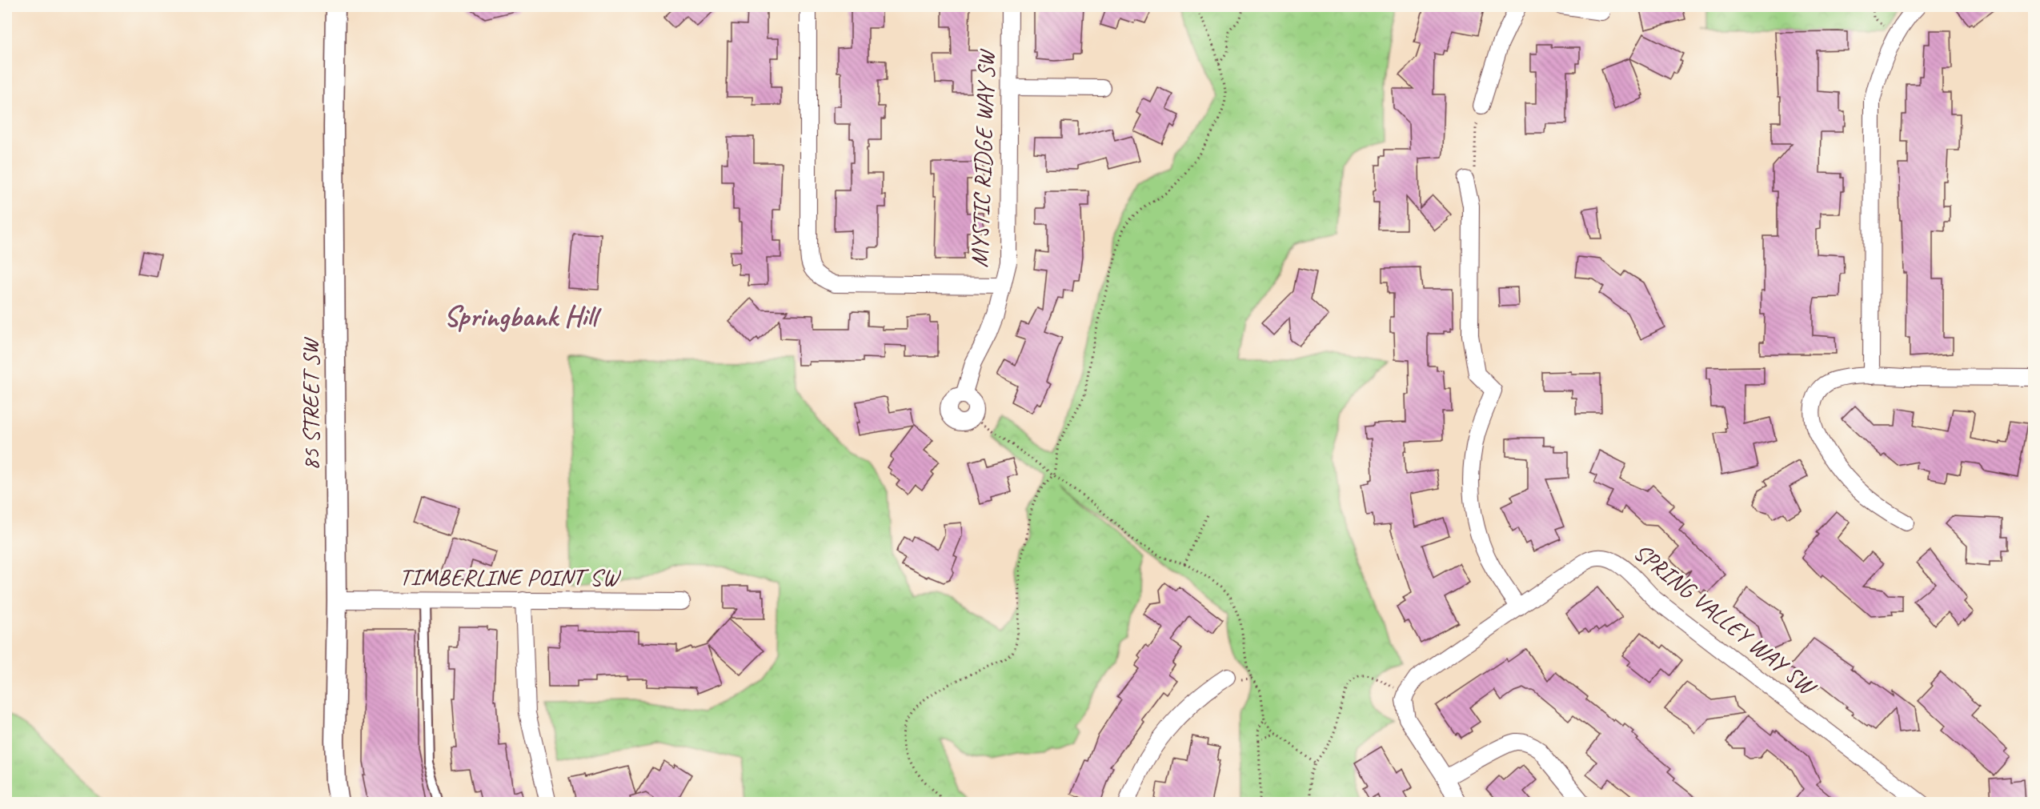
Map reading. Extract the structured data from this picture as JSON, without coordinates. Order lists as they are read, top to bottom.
{
  "streets": {
    "street": [
      "MYSTIC RIDGE WAY SW",
      "85 STREET SW",
      "TIMBERLINE POINT SW",
      "SPRING VALLEY WAY SW"
    ]
  },
  "crossings": [
    ["85 STREET SW", "TIMBERLINE POINT SW"]
  ],
  "districts": ["Springbank Hill"]
}
